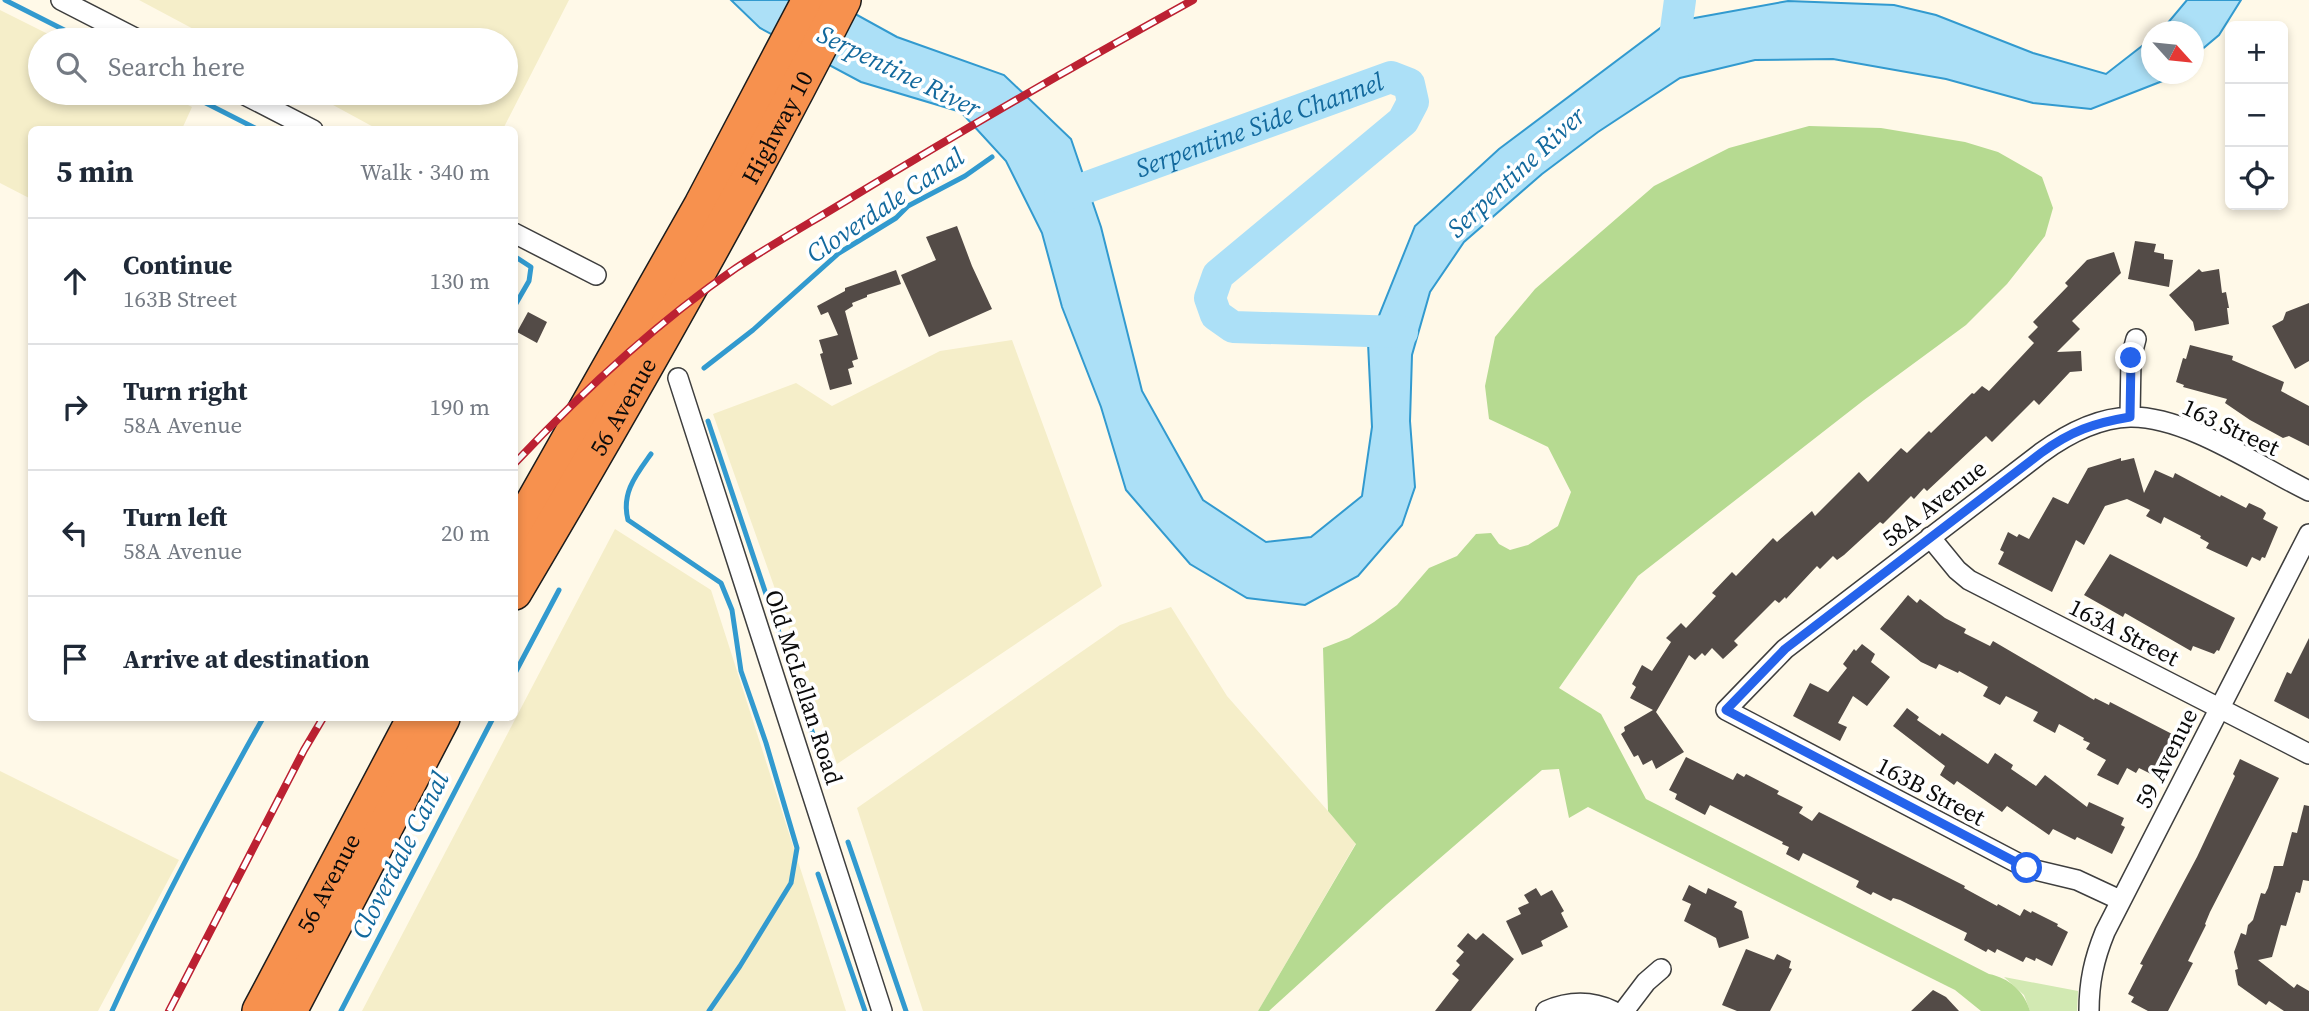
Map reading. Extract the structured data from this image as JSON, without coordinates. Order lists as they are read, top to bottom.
{
  "streets": {
    "highway": ["Highway 10", "56 Avenue"],
    "street": [
      "163 Street",
      "58A Avenue",
      "163A Street",
      "Old McLellan Road",
      "59 Avenue",
      "163B Street"
    ]
  },
  "crossings": [
    ["Highway 10", "56 Avenue"],
    ["163 Street", "58A Avenue"],
    ["58A Avenue", "163A Street"],
    ["58A Avenue", "163B Street"],
    ["163A Street", "59 Avenue"],
    ["59 Avenue", "163B Street"]
  ],
  "water": ["Serpentine River", "Serpentine Side Channel", "Cloverdale Canal"],
  "north": "bottom right",
  "page": {
    "map_buttons": ["+", "−"],
    "search": "Search here",
    "heading": ["5 min", "Walk · 340 m"],
    "list": [
      ["Continue", "163B Street", "130 m"],
      ["Turn right", "58A Avenue", "190 m"],
      ["Turn left", "58A Avenue", "20 m"],
      "Arrive at destination"
    ]
  }
}
